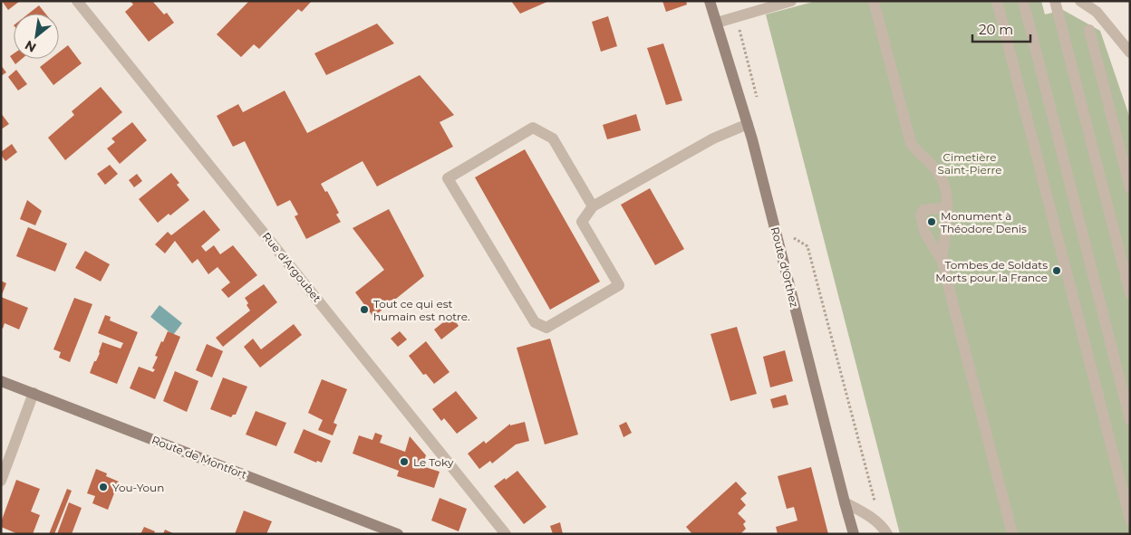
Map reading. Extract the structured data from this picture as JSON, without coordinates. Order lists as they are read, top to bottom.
{
  "streets": {
    "main road": ["Route d'Orthez", "Route de Montfort"],
    "street": ["Rue d'Argoubet"]
  },
  "parks": ["Cimetière Saint-Pierre"],
  "places": [
    "Monument à Théodore Denis",
    "Tombes de Soldats Morts pour la France",
    "Tout ce qui est humain est notre.",
    "Le Toky",
    "You-Youn"
  ],
  "scale_bar": "20 m",
  "north": "bottom left"
}
